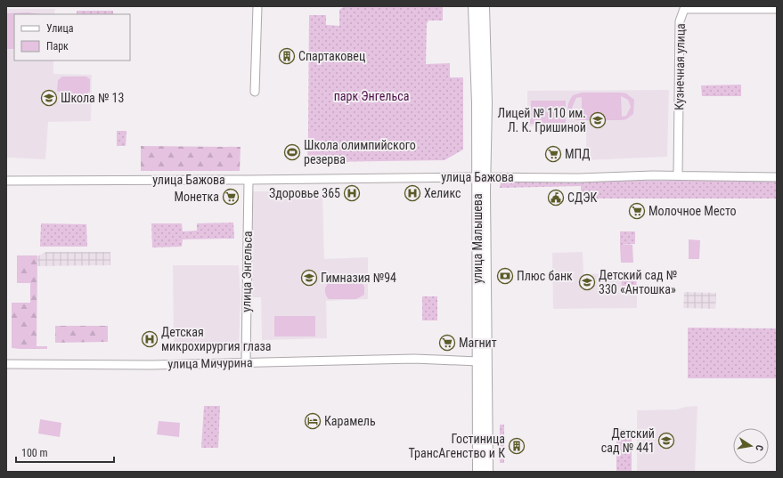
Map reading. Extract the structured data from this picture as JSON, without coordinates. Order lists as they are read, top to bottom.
{
  "streets": {
    "main road": ["улица Малышева"],
    "street": [
      "Кузнечная улица",
      "улица Бажова",
      "улица Энгельса",
      "улица Мичурина"
    ]
  },
  "crossings": [
    ["Кузнечная улица", "улица Бажова"],
    ["улица Бажова", "улица Малышева"],
    ["улица Бажова", "улица Энгельса"],
    ["улица Малышева", "улица Мичурина"],
    ["улица Энгельса", "улица Мичурина"]
  ],
  "parks": ["парк Энгельса"],
  "places": {
    "building": ["Спартаковец", "Гостиница ТрансАгенство и К"],
    "school or university": [
      "Школа № 13",
      "Лицей № 110 им. Л. К. Гришиной",
      "Гимназия №94",
      "Детский сад № 330 «Антошка»",
      "Детский сад № 441"
    ],
    "sports": ["Школа олимпийского резерва"],
    "supermarket": [
      "МПД",
      "Монетка",
      "Молочное Место",
      "Магнит"
    ],
    "hospital": ["Здоровье 365", "Хеликс", "Детская микрохирургия глаза"],
    "public building": ["СДЭК"],
    "bank": ["Плюс банк"],
    "hotel": ["Карамель"]
  },
  "legend": ["Улица", "Парк"],
  "scale_bar": "100 m",
  "north": "right"
}
